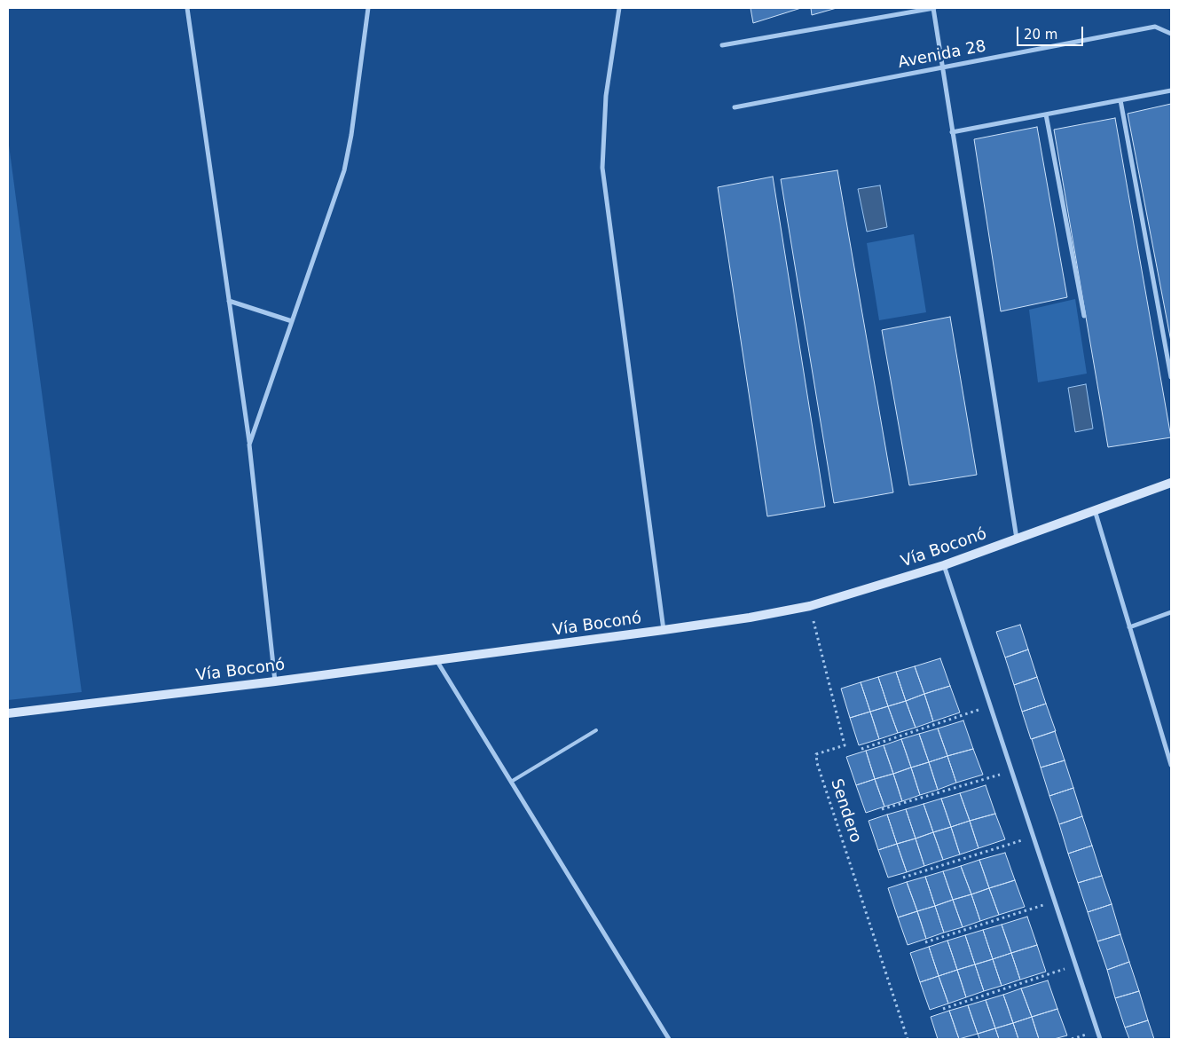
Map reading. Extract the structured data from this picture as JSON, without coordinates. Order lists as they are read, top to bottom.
{
  "streets": {
    "main road": ["Vía Boconó"],
    "street": ["Avenida 28"],
    "path": ["Sendero"]
  },
  "crossings": [
    ["Vía Boconó", "Sendero"]
  ],
  "scale_bar": "20 m"
}
